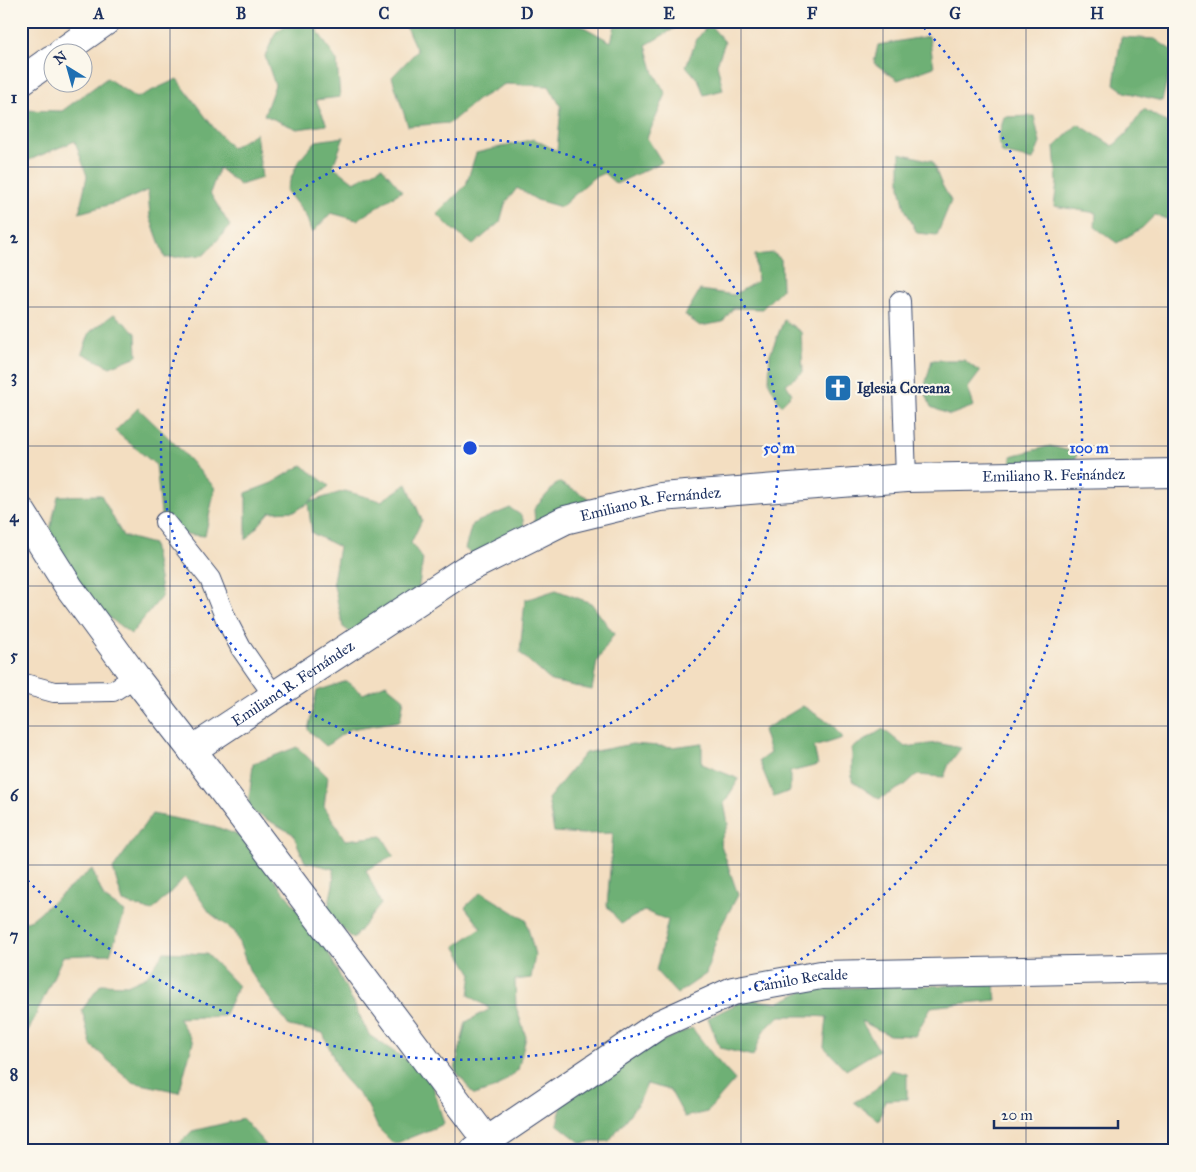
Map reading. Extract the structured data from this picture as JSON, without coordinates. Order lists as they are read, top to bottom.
{
  "streets": {
    "street": ["Emiliano R. Fernández", "Camilo Recalde"]
  },
  "places": {
    "church": ["Iglesia Coreana"]
  },
  "scale_bar": "20 m",
  "north": "top left",
  "grid": {
    "columns": [
      "A",
      "B",
      "C",
      "D",
      "E",
      "F",
      "G",
      "H"
    ],
    "rows": [
      "1",
      "2",
      "3",
      "4",
      "5",
      "6",
      "7",
      "8"
    ]
  },
  "rings": ["50 m", "100 m"]
}
